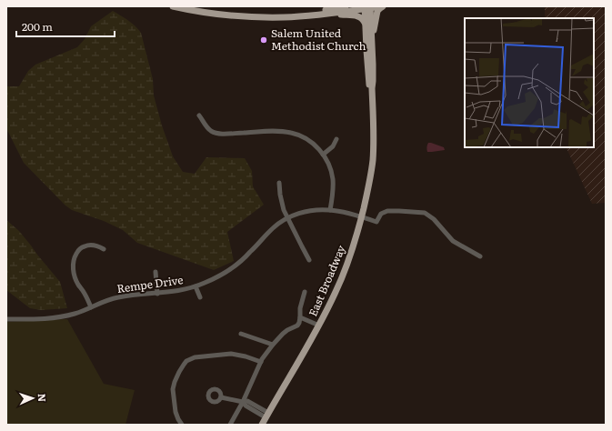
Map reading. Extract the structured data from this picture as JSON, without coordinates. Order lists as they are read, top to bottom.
{
  "streets": {
    "main road": ["East Broadway"],
    "street": ["Rempe Drive"]
  },
  "crossings": [
    ["East Broadway", "Rempe Drive"]
  ],
  "places": ["Salem United Methodist Church"],
  "scale_bar": "200 m",
  "north": "right"
}
